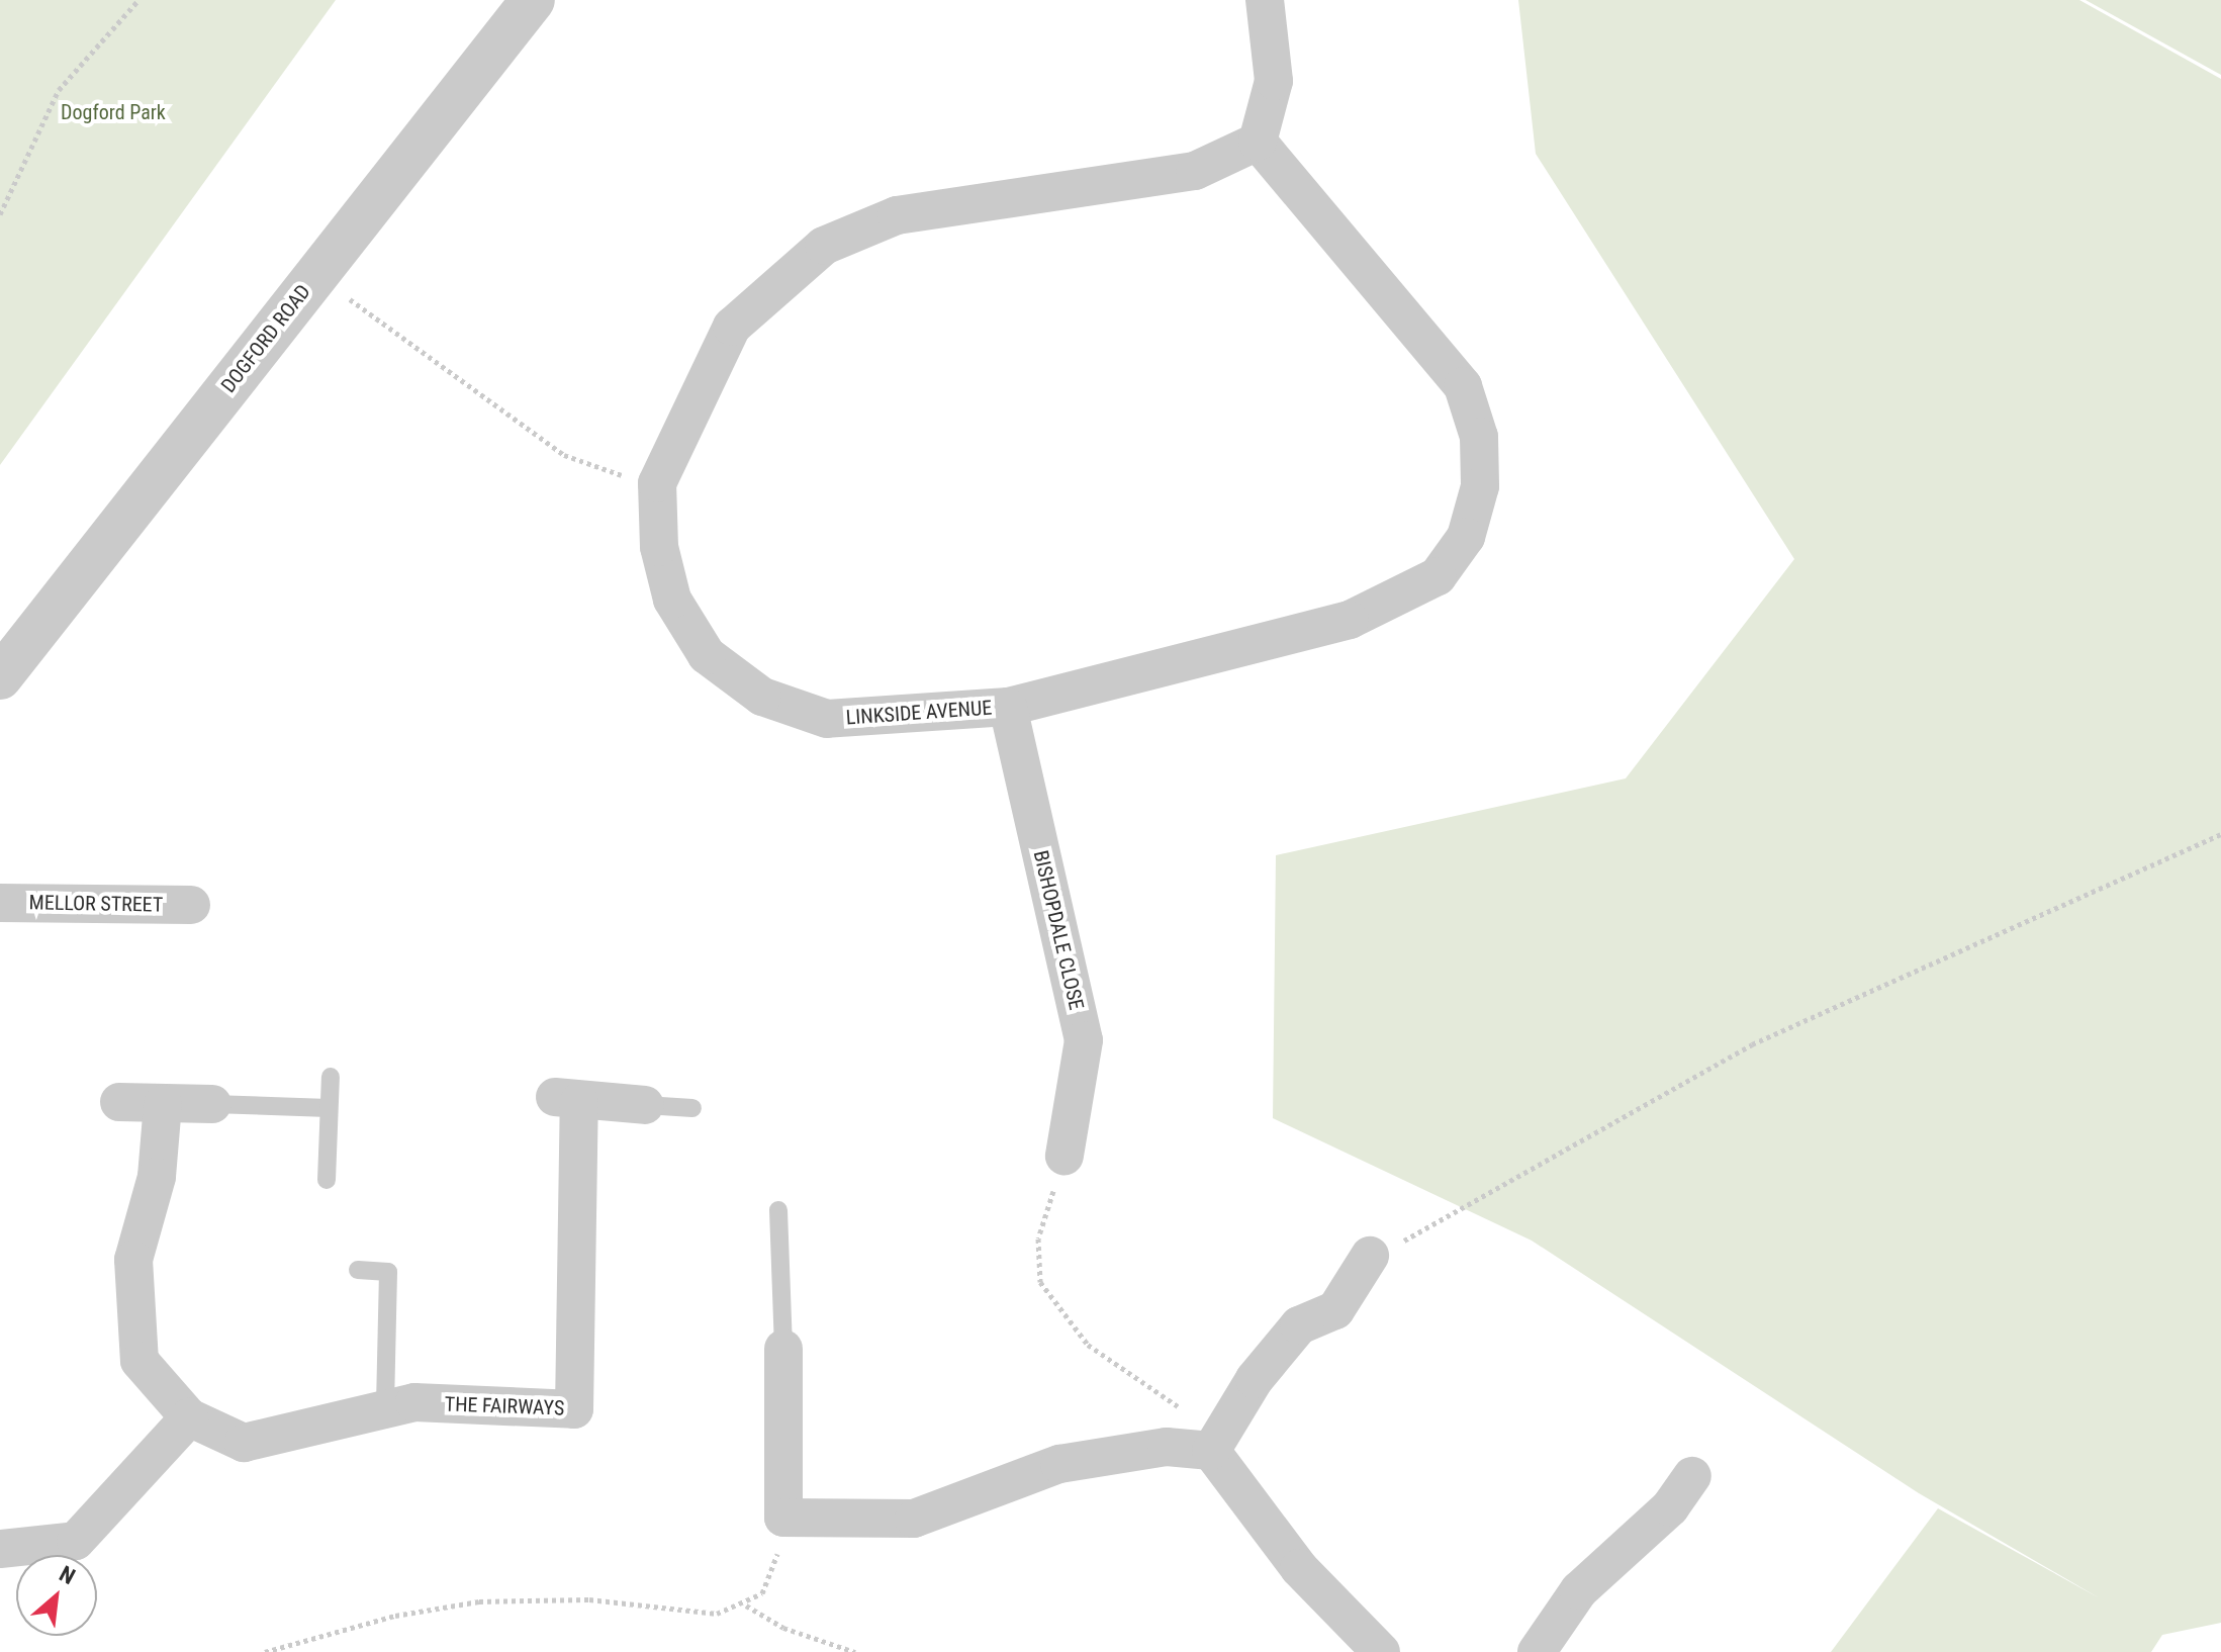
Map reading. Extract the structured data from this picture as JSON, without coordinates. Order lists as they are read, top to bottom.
{
  "streets": {
    "street": [
      "DOGFORD ROAD",
      "LINKSIDE AVENUE",
      "MELLOR STREET",
      "BISHOPDALE CLOSE",
      "THE FAIRWAYS"
    ]
  },
  "crossings": [
    ["LINKSIDE AVENUE", "BISHOPDALE CLOSE"]
  ],
  "parks": ["Dogford Park"],
  "north": "top right"
}
